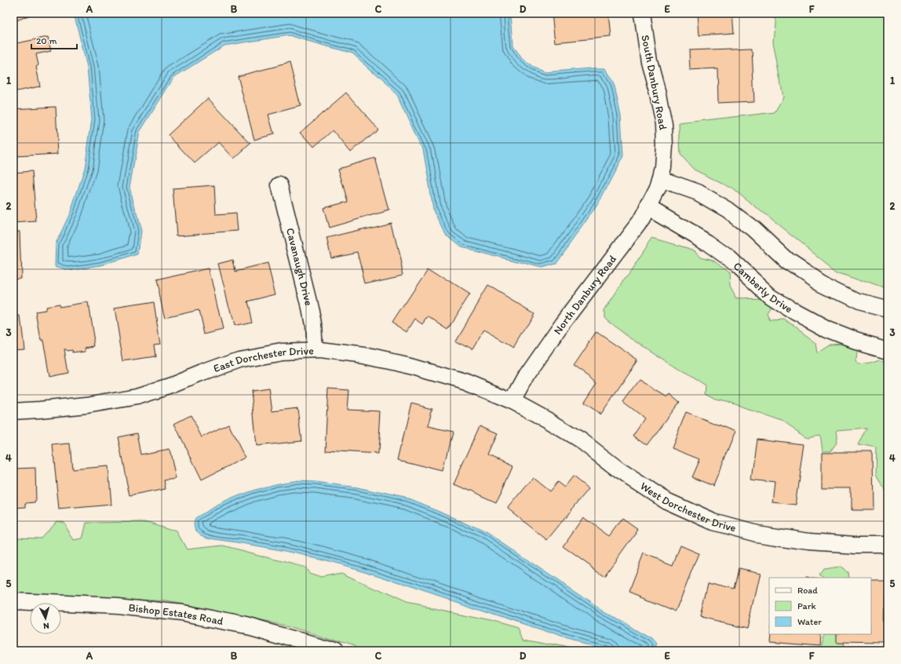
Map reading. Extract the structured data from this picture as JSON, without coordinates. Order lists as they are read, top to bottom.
{
  "streets": {
    "street": [
      "South Danbury Road",
      "Cavanaugh Drive",
      "Camberly Drive",
      "North Danbury Road",
      "East Dorchester Drive",
      "West Dorchester Drive",
      "Bishop Estates Road"
    ]
  },
  "crossings": [
    ["South Danbury Road", "North Danbury Road"],
    ["Cavanaugh Drive", "East Dorchester Drive"],
    ["Camberly Drive", "North Danbury Road"],
    ["North Danbury Road", "East Dorchester Drive"],
    ["North Danbury Road", "West Dorchester Drive"],
    ["East Dorchester Drive", "West Dorchester Drive"]
  ],
  "legend": ["Road", "Park", "Water"],
  "scale_bar": "20 m",
  "north": "bottom",
  "grid": {
    "columns": [
      "A",
      "B",
      "C",
      "D",
      "E",
      "F"
    ],
    "rows": [
      "1",
      "2",
      "3",
      "4",
      "5"
    ]
  }
}
